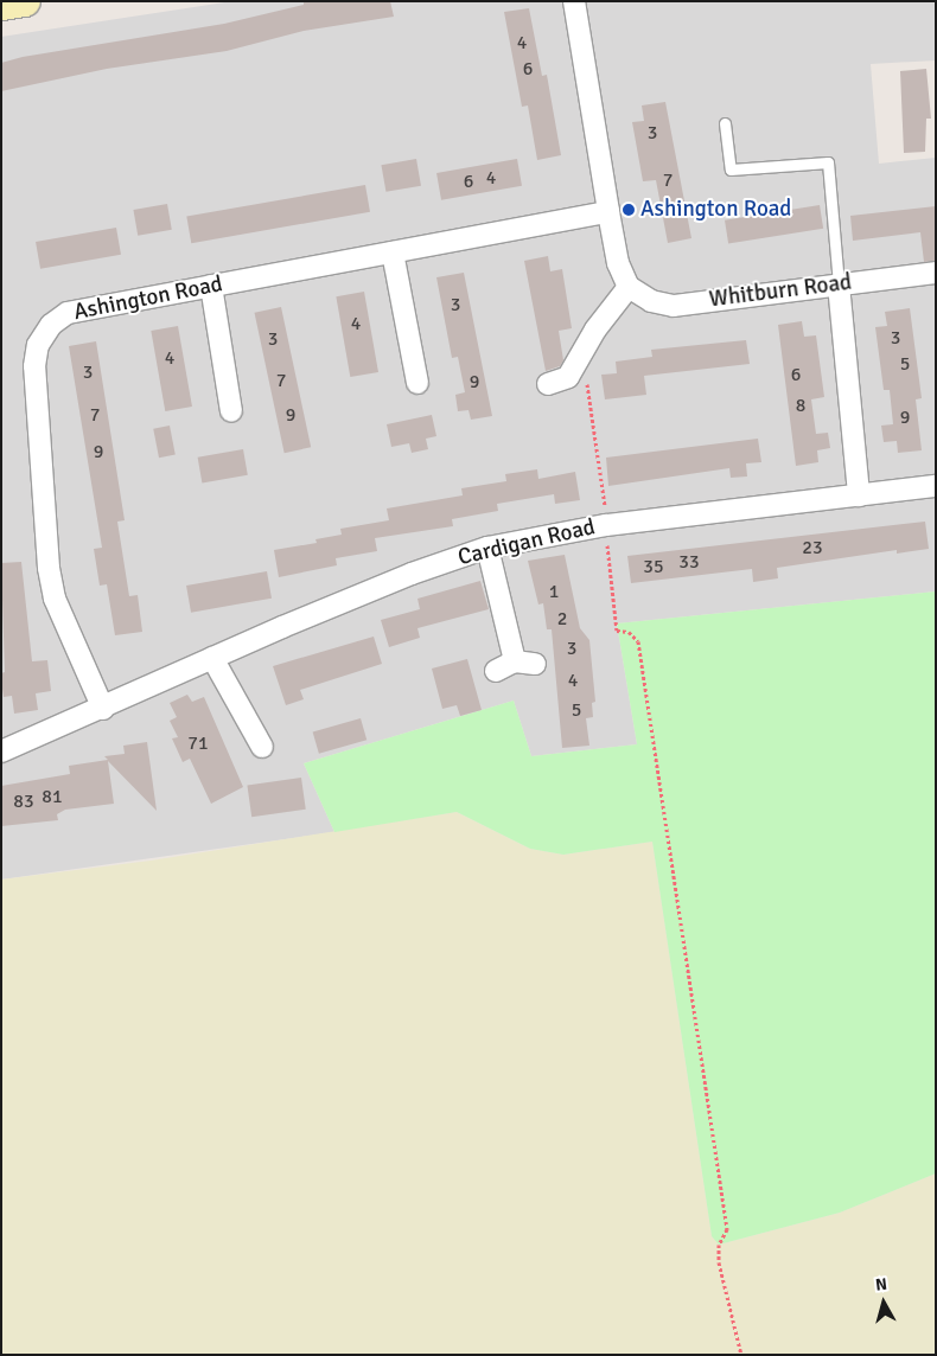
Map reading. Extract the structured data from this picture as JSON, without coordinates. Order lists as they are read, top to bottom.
{
  "streets": {
    "street": ["Whitburn Road", "Ashington Road", "Cardigan Road"]
  },
  "crossings": [
    ["Ashington Road", "Cardigan Road"]
  ],
  "places": ["Ashington Road"],
  "house_numbers": [
    "4",
    "6",
    "3",
    "4",
    "7",
    "6",
    "3",
    "4",
    "3",
    "3",
    "4",
    "5",
    "3",
    "6",
    "7",
    "9",
    "8",
    "7",
    "9",
    "9",
    "9",
    "23",
    "33",
    "35",
    "1",
    "2",
    "3",
    "4",
    "5",
    "71",
    "81",
    "83"
  ],
  "north": "top"
}
